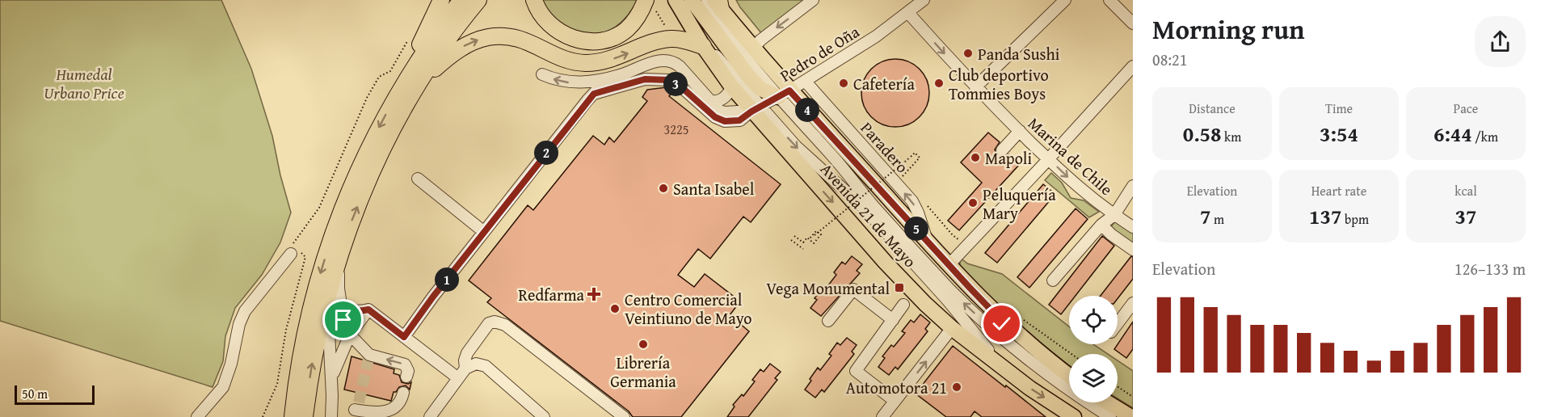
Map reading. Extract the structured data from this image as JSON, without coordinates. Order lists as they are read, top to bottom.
{
  "streets": {
    "main road": ["Avenida 21 de Mayo"],
    "street": ["Pedro de Oña", "Paradero", "Marina de Chile"]
  },
  "crossings": [
    ["Pedro de Oña", "Paradero"],
    ["Pedro de Oña", "Marina de Chile"],
    ["Pedro de Oña", "Avenida 21 de Mayo"],
    ["Paradero", "Avenida 21 de Mayo"]
  ],
  "one_way": ["Marina de Chile"],
  "parks": ["Humedal Urbano Price"],
  "places": {
    "other": [
      "Panda Sushi",
      "Cafetería",
      "Club deportivo Tommies Boys",
      "Mapoli",
      "Santa Isabel",
      "Peluquería Mary",
      "Centro Comercial Veintiuno de Mayo",
      "Librería Germania",
      "Automotora 21"
    ],
    "transit": ["Vega Monumental"],
    "health": ["Redfarma"]
  },
  "house_numbers": ["3225"],
  "scale_bar": "50 m",
  "page": {
    "heading": ["Morning run", "08:21"],
    "pins": [
      "3",
      "4",
      "2",
      "5",
      "1"
    ],
    "stats": [
      ["Distance", "0.58 km"],
      ["Time", "3:54"],
      ["Pace", "6:44 /km"],
      ["Elevation", "7 m"],
      ["Heart rate", "137 bpm"],
      ["kcal", "37"]
    ],
    "chart": ["Elevation", "126–133 m"],
    "scale": "50 m"
  }
}
